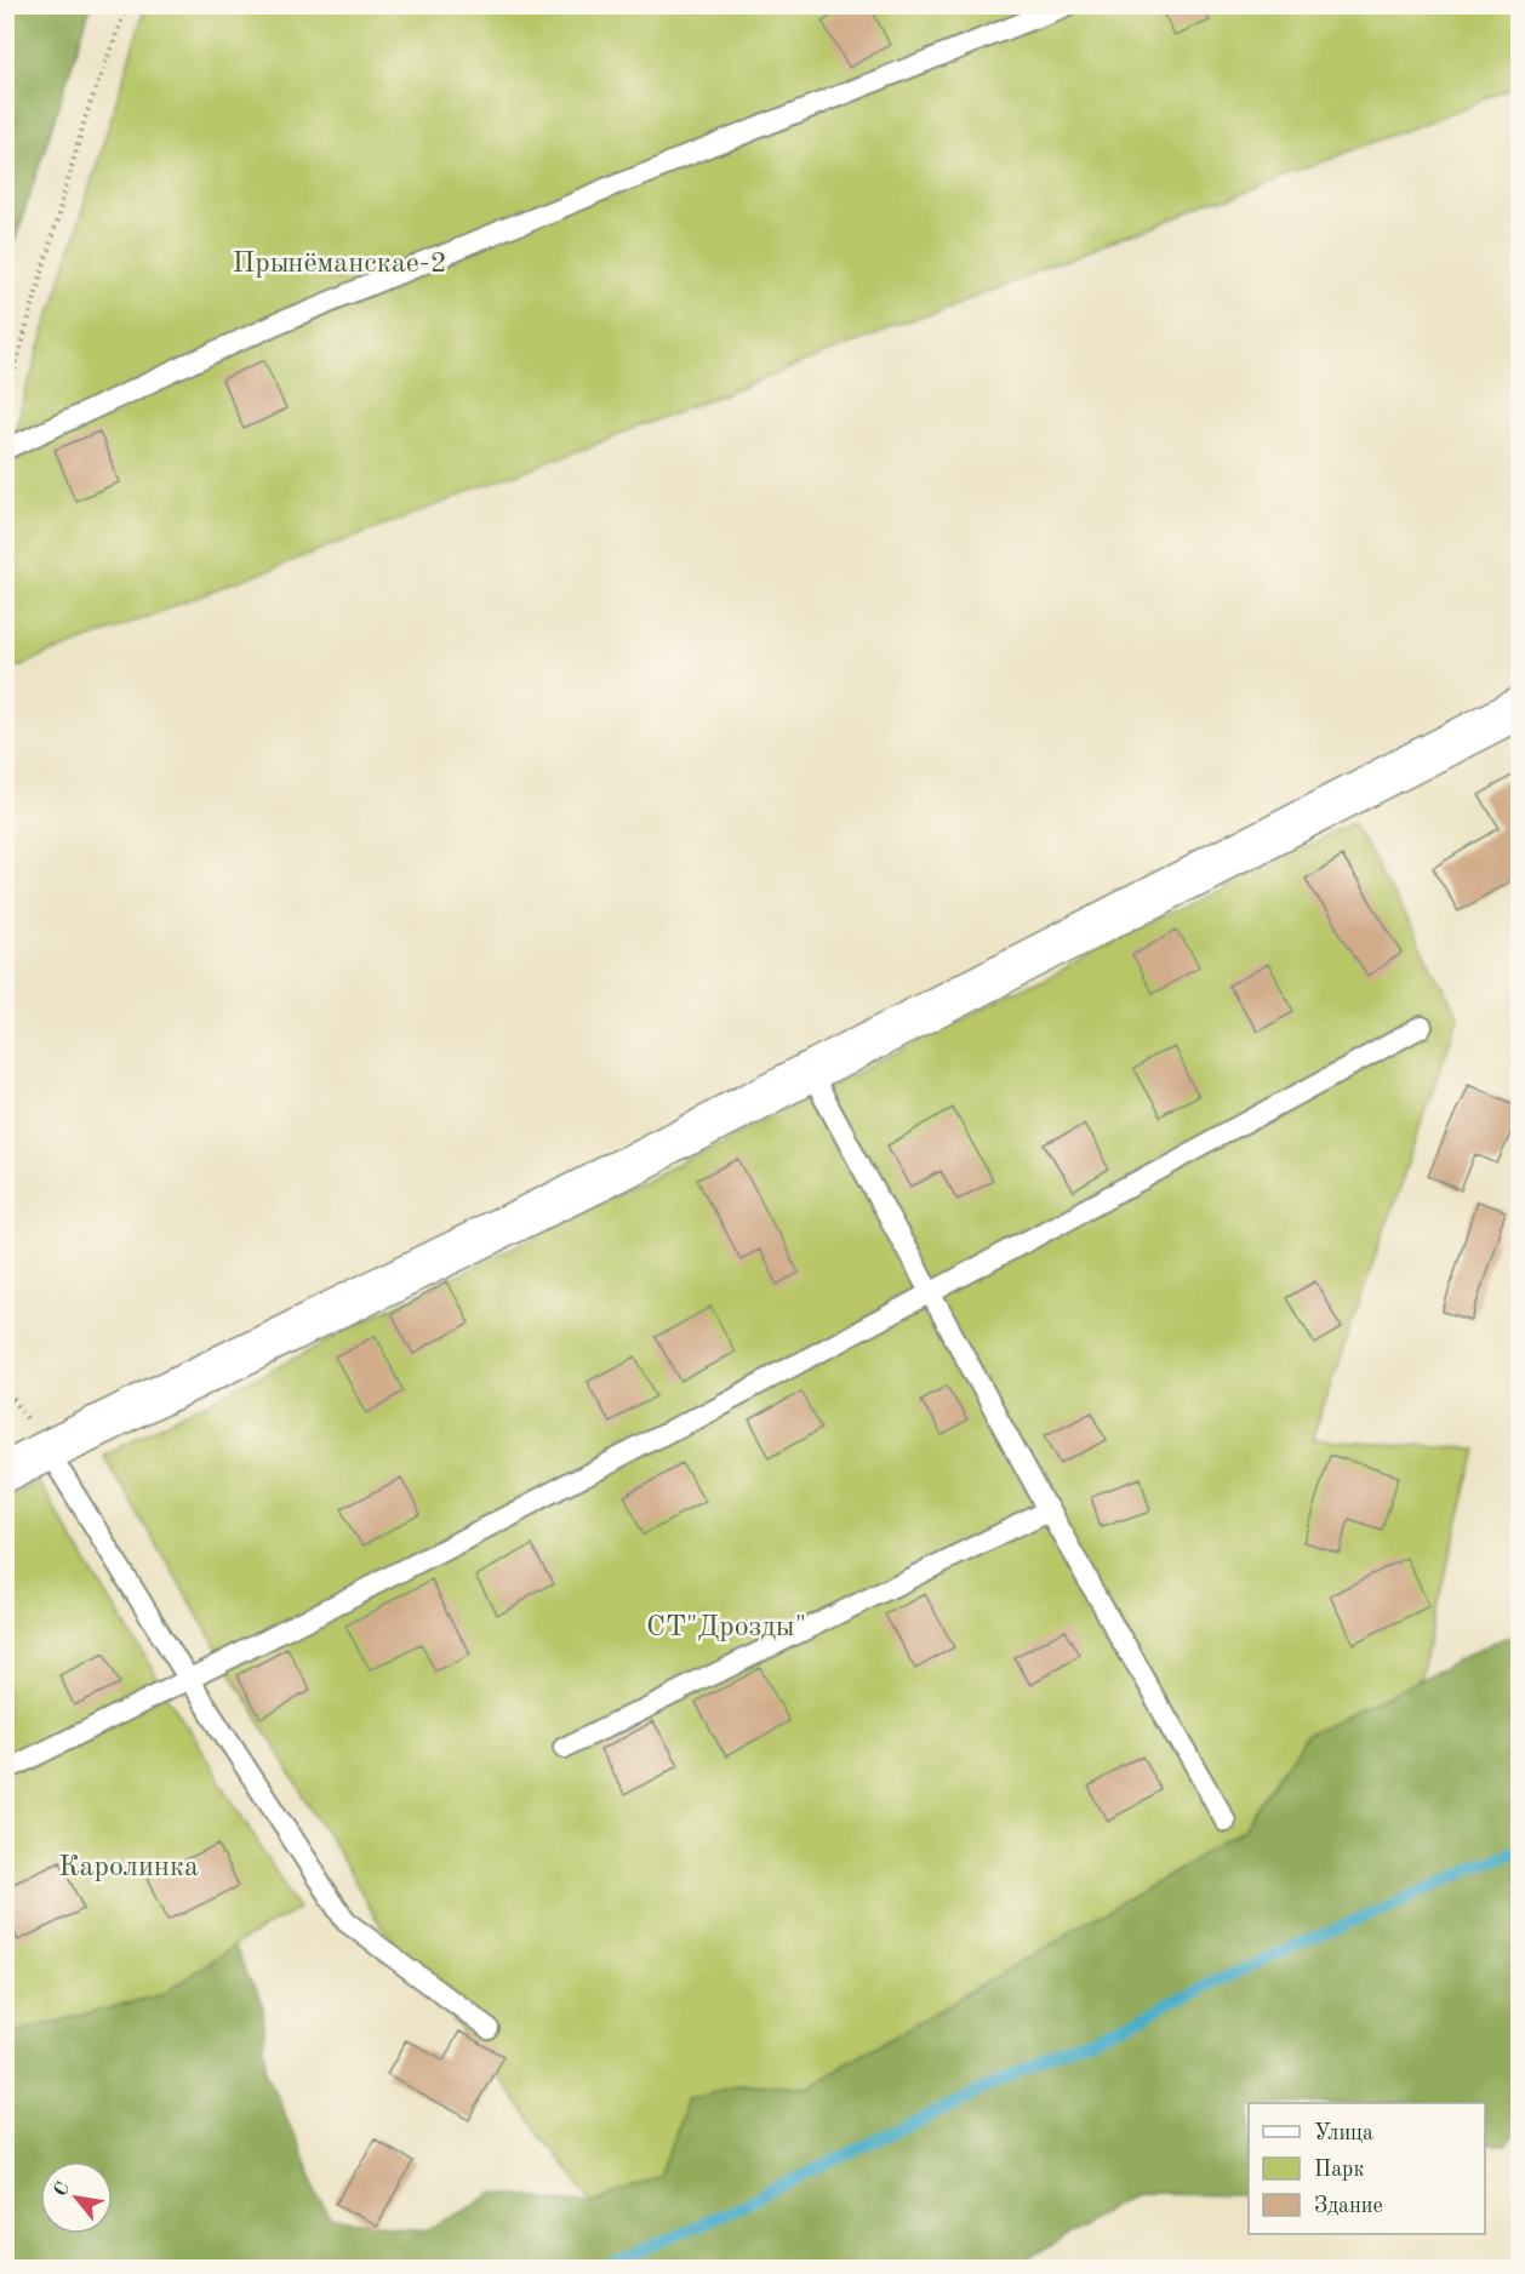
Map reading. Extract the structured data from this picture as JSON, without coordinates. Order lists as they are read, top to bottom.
{
  "parks": ["Прынёманскае-2", "СТ\"Дрозды\"", "Каролинка"],
  "legend": ["Улица", "Парк", "Здание"],
  "north": "top left"
}
